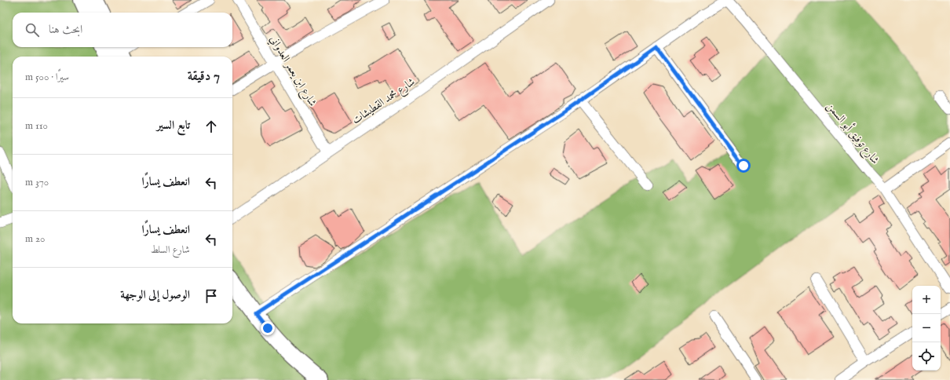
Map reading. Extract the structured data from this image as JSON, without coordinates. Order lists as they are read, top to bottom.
{
  "streets": {
    "street": ["شارع ابن يعمر العدواني", "شارع محمد القطيشات", "شارع توفيق أبو السمن"]
  },
  "crossings": [
    ["شارع ابن يعمر العدواني", "شارع محمد القطيشات"]
  ],
  "page": {
    "search": "ابحث هنا",
    "heading": ["7 دقيقة", "سيرًا · 500 m"],
    "list": [
      ["تابع السير", "110 m"],
      ["انعطف يسارًا", "370 m"],
      ["انعطف يسارًا", "شارع السلط", "20 m"],
      "الوصول إلى الوجهة"
    ],
    "map_buttons": ["+", "−"]
  }
}
